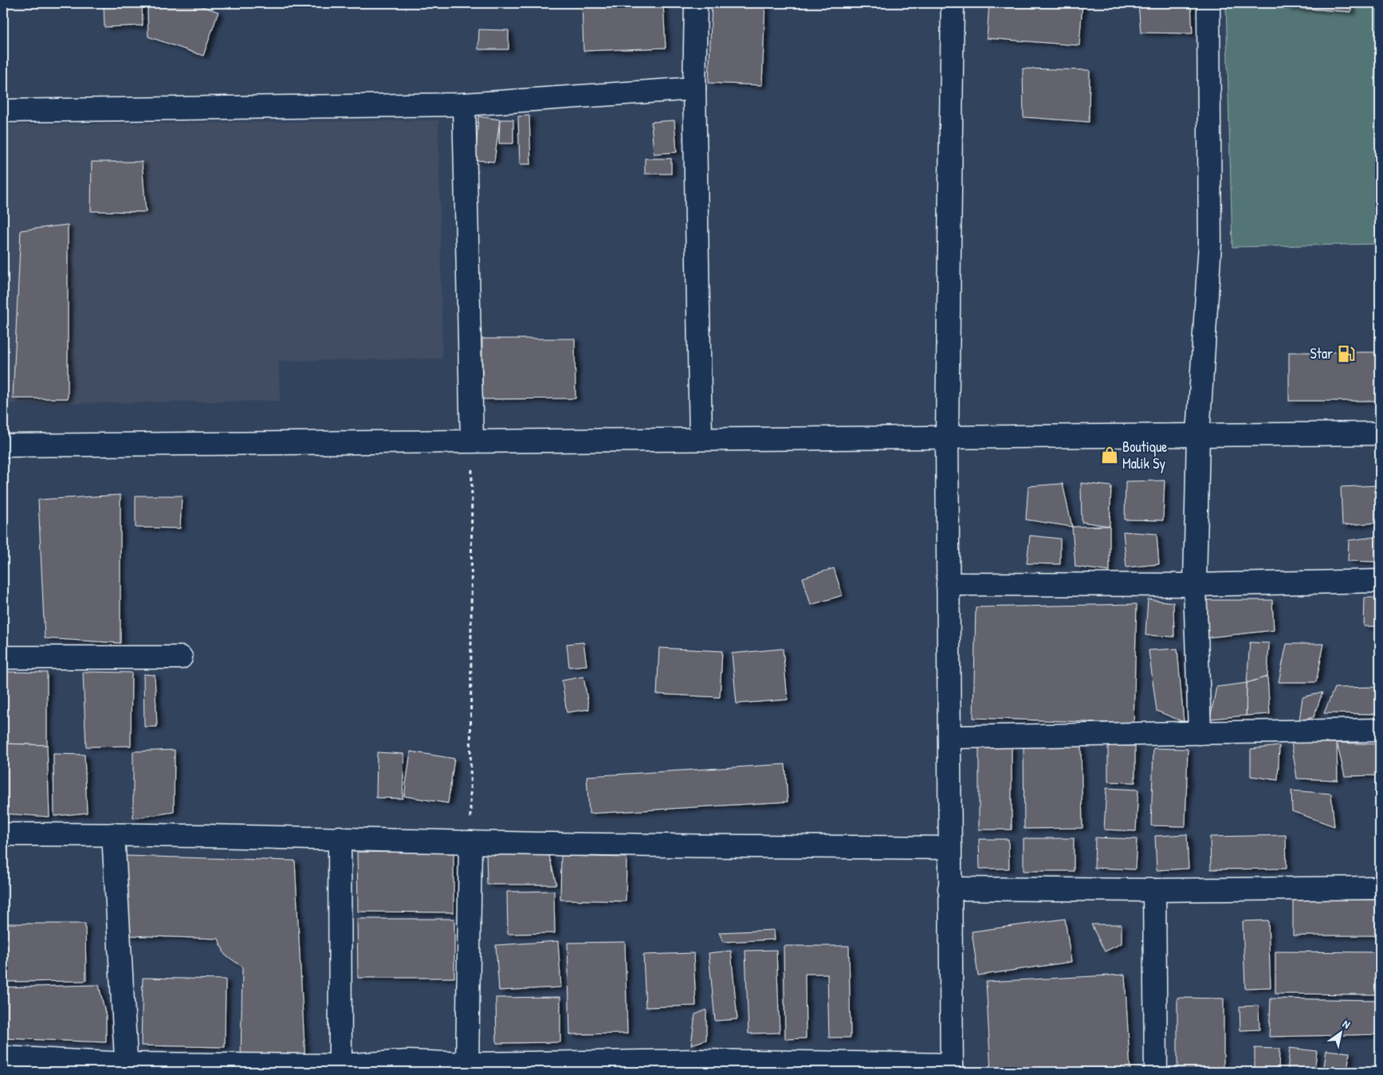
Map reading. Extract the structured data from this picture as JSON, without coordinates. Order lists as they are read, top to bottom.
{
  "places": {
    "fuel station": ["Star"],
    "shop": ["Boutique Malik Sy"]
  },
  "north": "top right"
}
